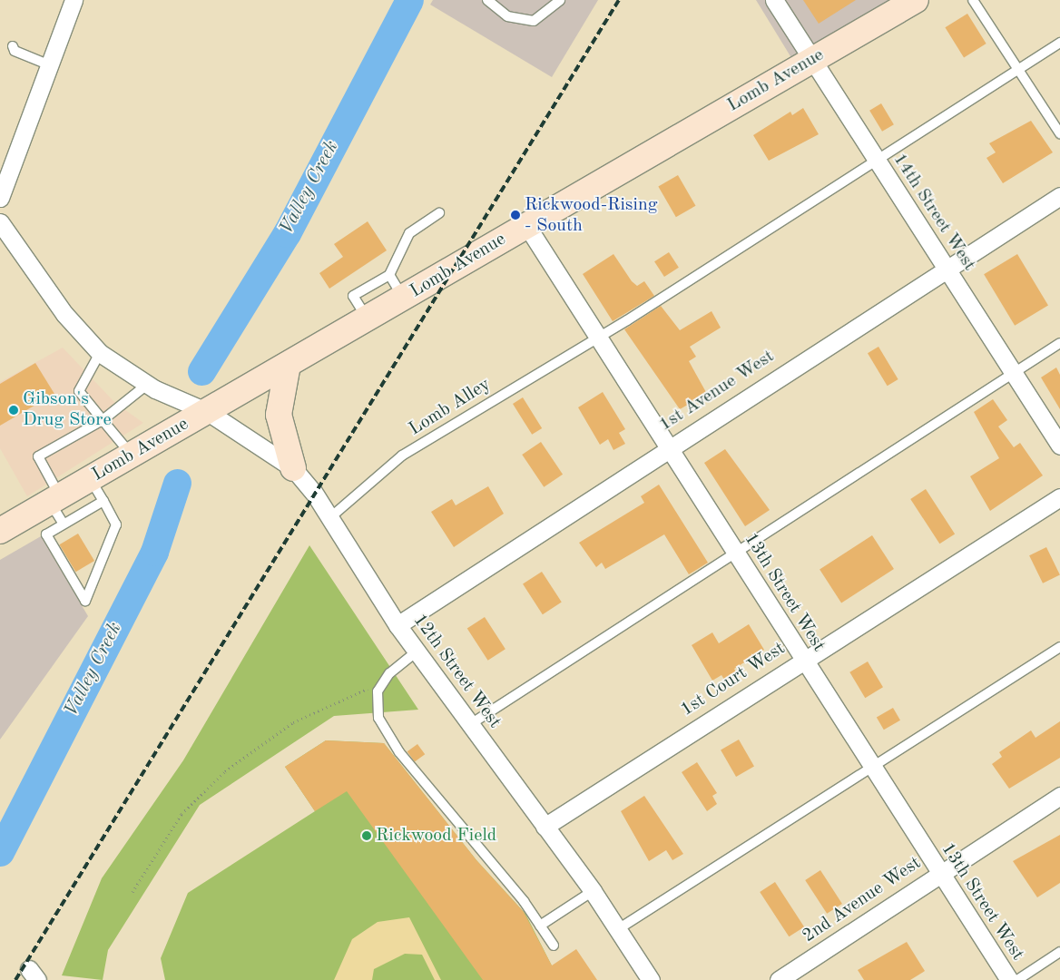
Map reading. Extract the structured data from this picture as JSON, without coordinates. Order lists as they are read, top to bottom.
{
  "streets": {
    "main road": ["Lomb Avenue"],
    "street": [
      "14th Street West",
      "1st Avenue West",
      "13th Street West",
      "12th Street West",
      "1st Court West",
      "2nd Avenue West"
    ],
    "lane": ["Lomb Alley"]
  },
  "crossings": [
    ["Lomb Avenue", "14th Street West"],
    ["Lomb Avenue", "13th Street West"],
    ["Lomb Avenue", "12th Street West"],
    ["14th Street West", "1st Avenue West"],
    ["14th Street West", "Lomb Alley"],
    ["1st Avenue West", "13th Street West"],
    ["1st Avenue West", "12th Street West"],
    ["Lomb Alley", "13th Street West"],
    ["Lomb Alley", "12th Street West"],
    ["13th Street West", "1st Court West"],
    ["13th Street West", "2nd Avenue West"],
    ["12th Street West", "1st Court West"]
  ],
  "water": ["Valley Creek"],
  "places": ["Rickwood-Rising - South", "Gibson's Drug Store", "Rickwood Field"]
}
